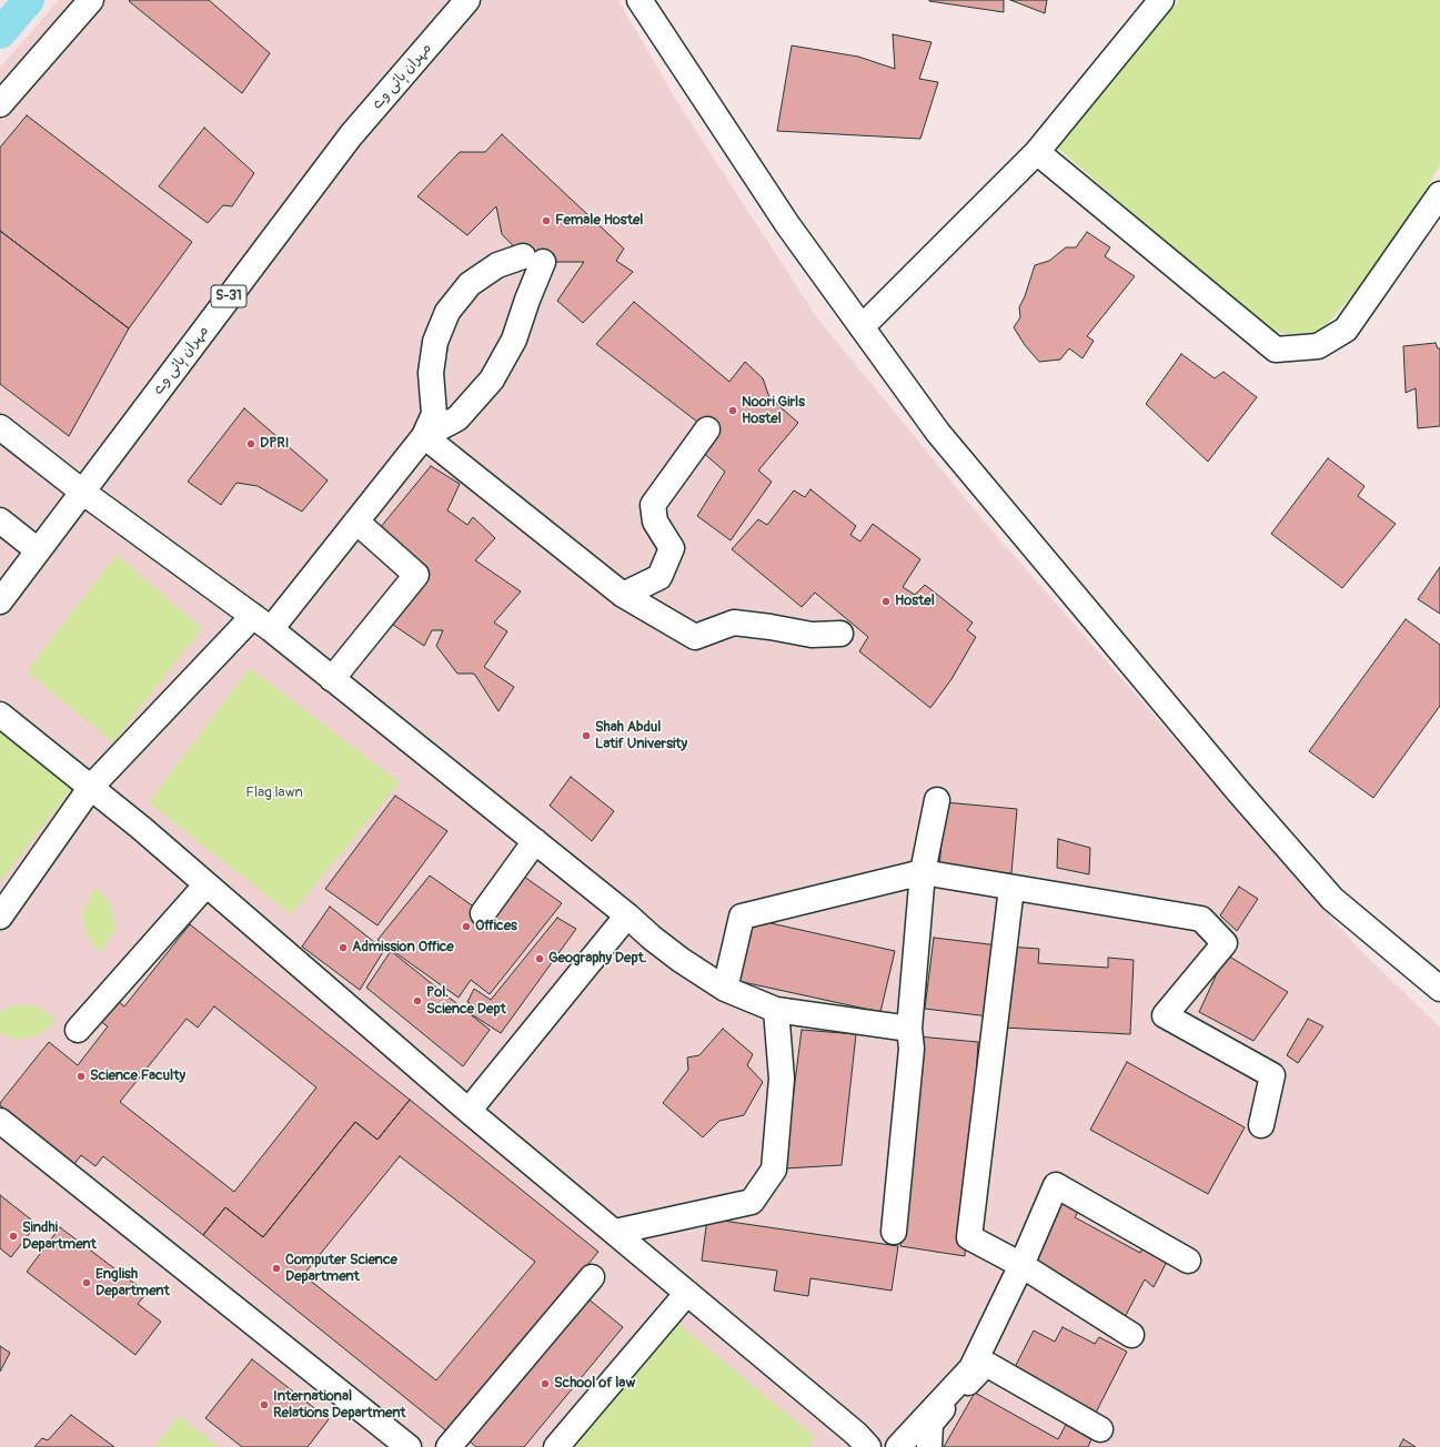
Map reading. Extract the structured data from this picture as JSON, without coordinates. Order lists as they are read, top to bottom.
{
  "streets": {
    "street": ["مہران ہائی وے", "S-31"]
  },
  "parks": ["Flag lawn"],
  "places": [
    "Female Hostel",
    "Noori Girls Hostel",
    "DPRI",
    "Hostel",
    "Shah Abdul Latif University",
    "Offices",
    "Admission Office",
    "Geography Dept.",
    "Pol. Science Dept",
    "Science Faculty",
    "Sindhi Department",
    "Computer Science Department",
    "English Department",
    "School of law",
    "International Relations Department"
  ]
}
